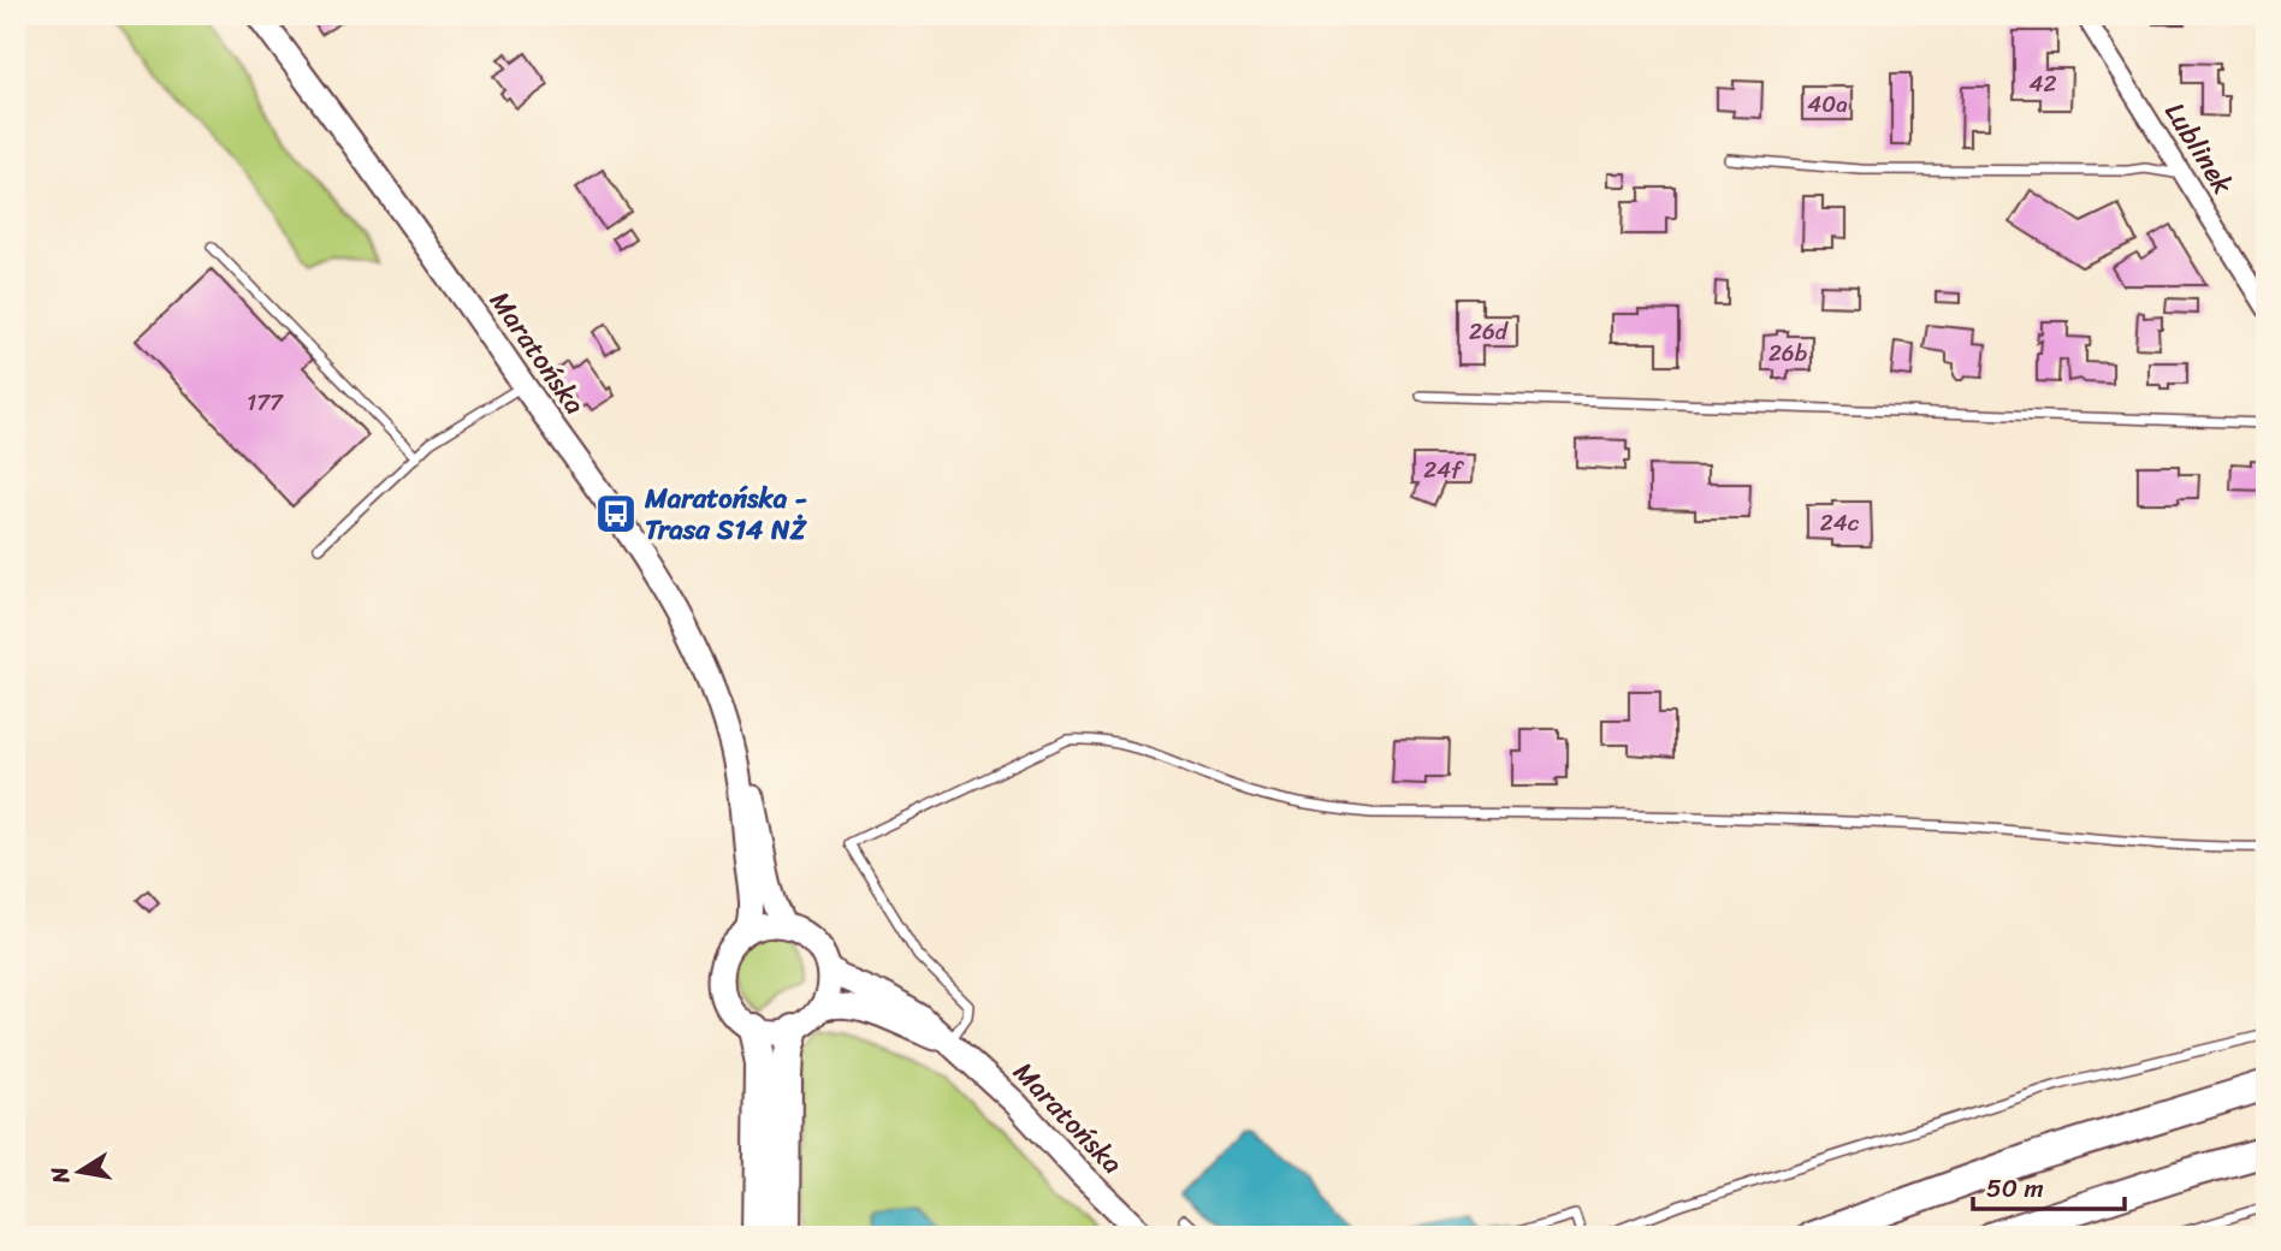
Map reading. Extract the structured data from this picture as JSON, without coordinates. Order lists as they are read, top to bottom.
{
  "streets": {
    "main road": ["Maratońska"],
    "street": ["Lublinek"]
  },
  "places": {
    "bus stop": ["Maratońska - Trasa S14 NŻ"]
  },
  "house_numbers": [
    "42",
    "40a",
    "26d",
    "26b",
    "177",
    "24f",
    "24c"
  ],
  "scale_bar": "50 m",
  "north": "left"
}
